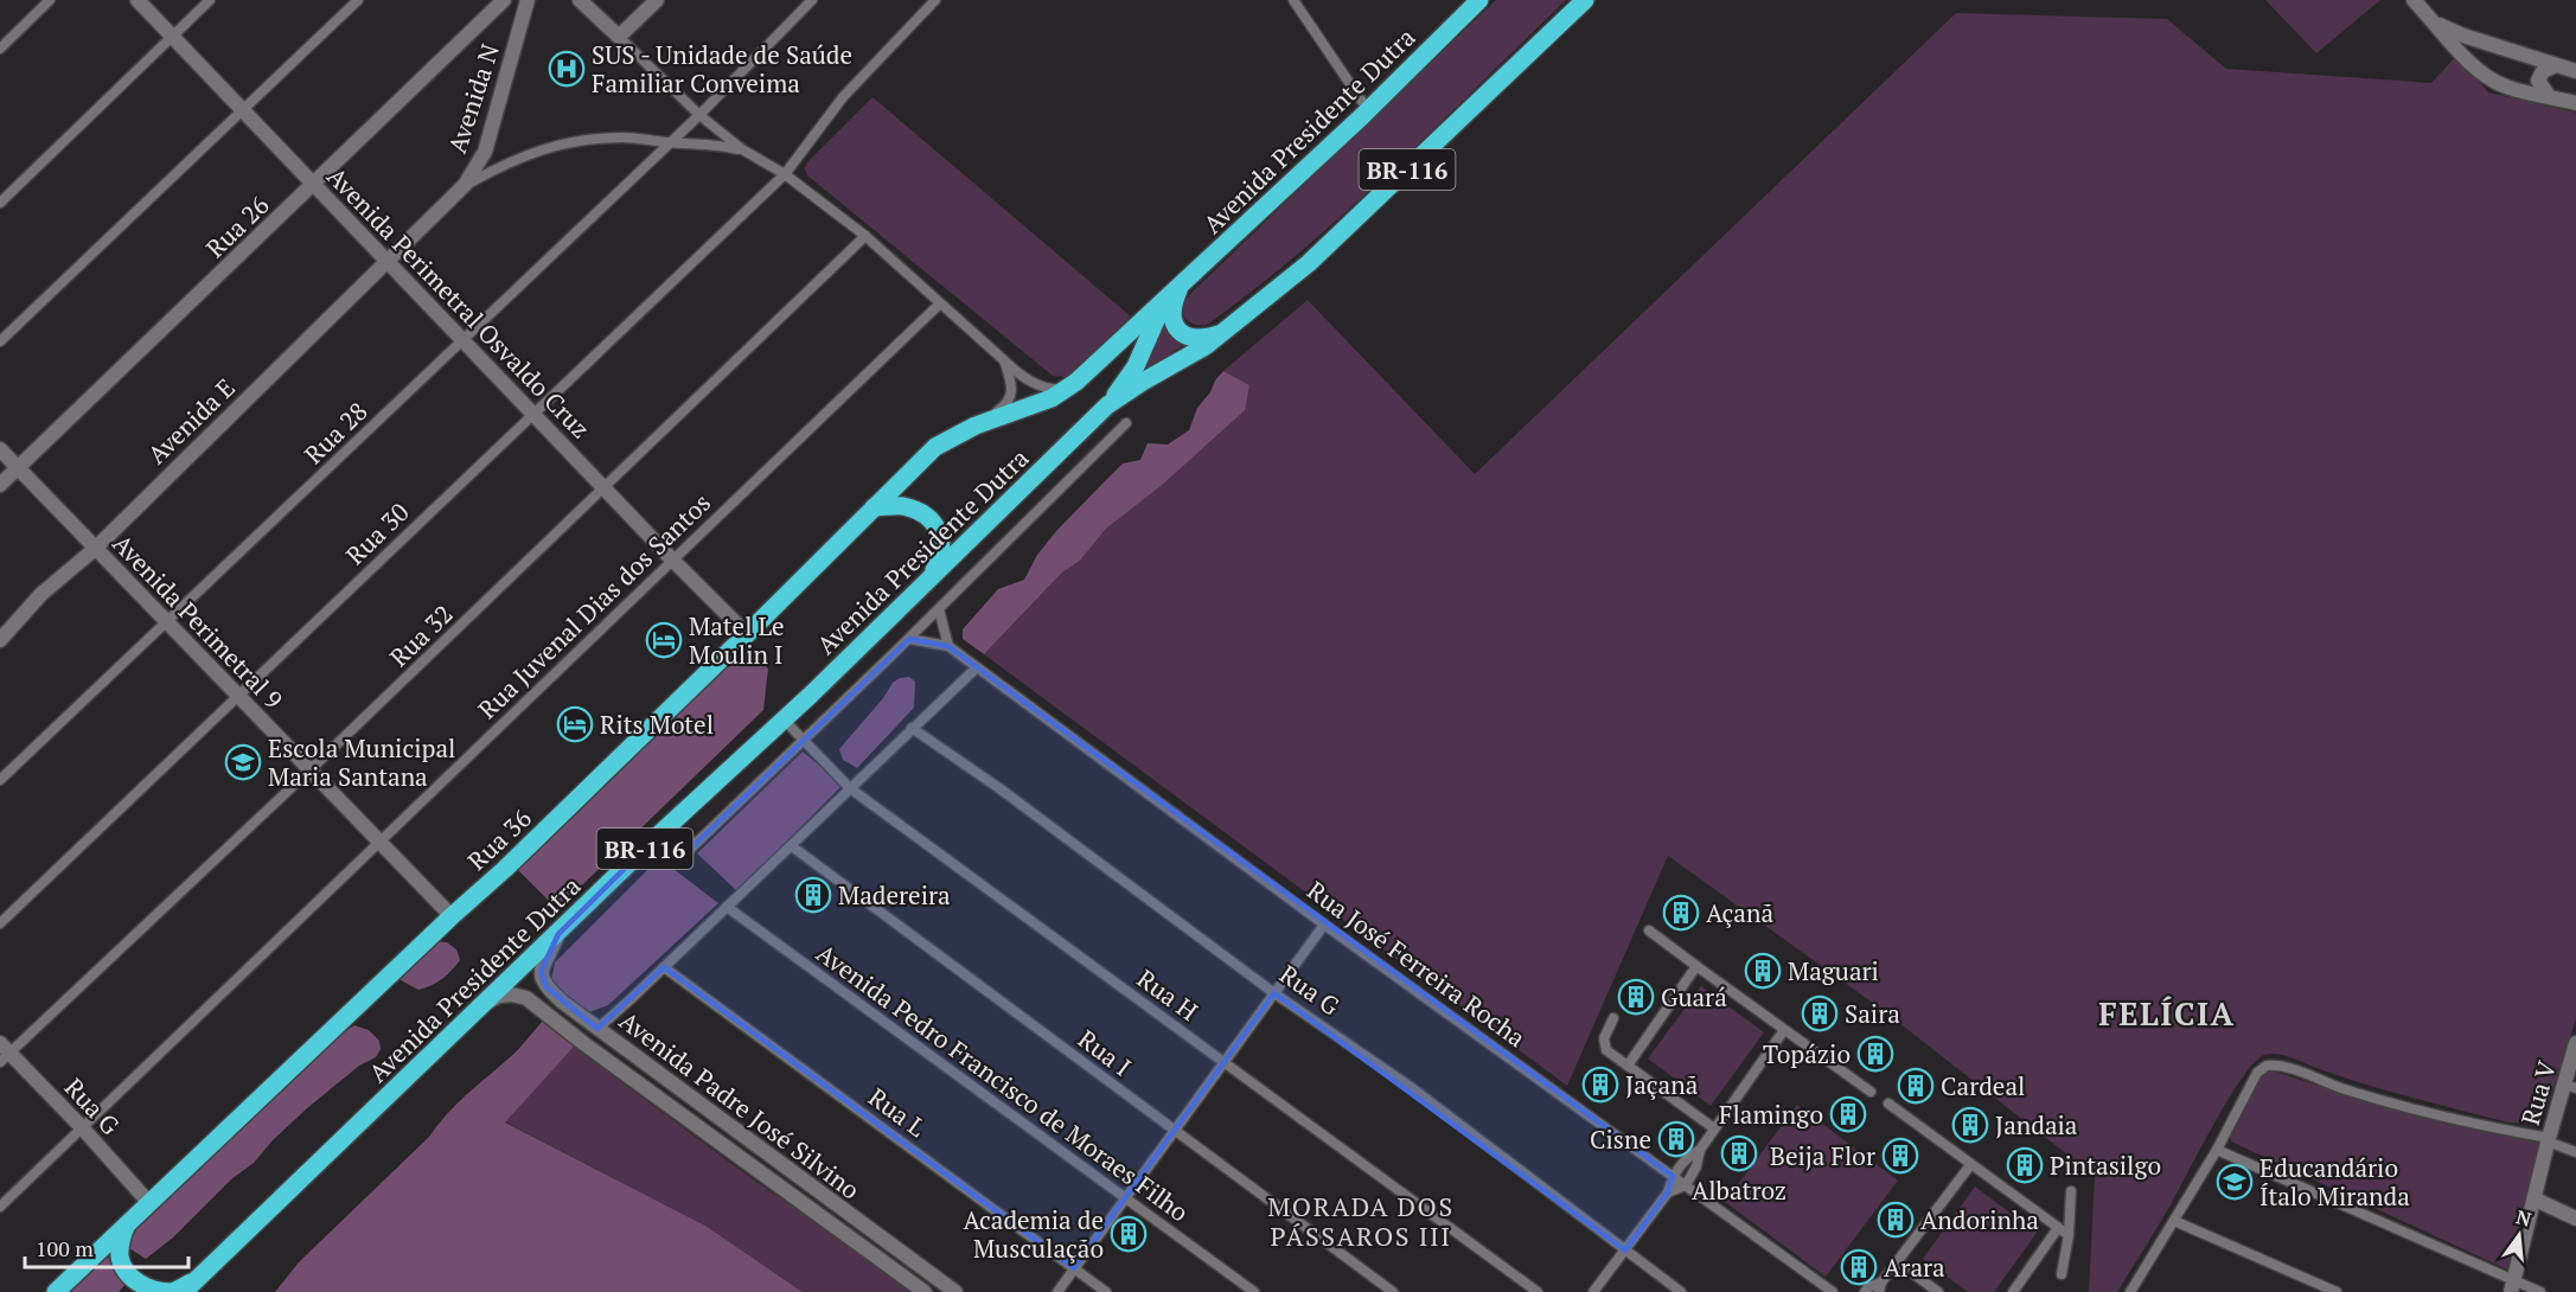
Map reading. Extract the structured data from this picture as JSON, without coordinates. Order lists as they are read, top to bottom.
{
  "streets": {
    "highway": ["Avenida Presidente Dutra", "BR-116", "Rua 36"],
    "main road": [
      "Avenida N",
      "Rua 26",
      "Avenida Perimetral Osvaldo Cruz",
      "Avenida E",
      "Avenida Perimetral 9",
      "Rua G",
      "Rua V",
      "Avenida Padre José Silvino"
    ],
    "street": [
      "Rua 28",
      "Rua 30",
      "Rua Juvenal Dias dos Santos",
      "Rua 32",
      "Rua José Ferreira Rocha",
      "Rua H",
      "Rua I",
      "Avenida Pedro Francisco de Moraes Filho",
      "Rua L"
    ]
  },
  "crossings": [
    ["Avenida N", "Avenida Perimetral Osvaldo Cruz"],
    ["Avenida N", "Avenida E"],
    ["Avenida Presidente Dutra", "Rua 36"],
    ["Avenida Presidente Dutra", "Rua H"],
    ["Avenida Presidente Dutra", "Avenida Padre José Silvino"],
    ["Rua 26", "Avenida Perimetral Osvaldo Cruz"],
    ["Rua 26", "Avenida Perimetral 9"],
    ["Avenida Perimetral Osvaldo Cruz", "Avenida E"],
    ["Avenida Perimetral Osvaldo Cruz", "Rua 28"],
    ["Avenida Perimetral Osvaldo Cruz", "Rua 30"],
    ["Avenida Perimetral Osvaldo Cruz", "Rua Juvenal Dias dos Santos"],
    ["Avenida Perimetral Osvaldo Cruz", "Rua 32"],
    ["Avenida Perimetral Osvaldo Cruz", "Rua 36"],
    ["Avenida E", "Avenida Perimetral 9"],
    ["Rua 28", "Avenida Perimetral 9"],
    ["Rua 30", "Avenida Perimetral 9"],
    ["Rua Juvenal Dias dos Santos", "Avenida Perimetral 9"],
    ["Rua Juvenal Dias dos Santos", "Rua G"],
    ["Avenida Perimetral 9", "Rua 32"],
    ["Avenida Perimetral 9", "Rua 36"],
    ["Rua 32", "Rua G"],
    ["Rua 36", "Rua G"]
  ],
  "districts": ["FELÍCIA", "MORADA DOS PÁSSAROS III"],
  "places": {
    "hospital": ["SUS - Unidade de Saúde Familiar Conveima"],
    "hotel": ["Matel Le Moulin I", "Rits Motel"],
    "school or university": ["Escola Municipal Maria Santana", "Educandário Ítalo Miranda"],
    "building": [
      "Madereira",
      "Açanã",
      "Maguari",
      "Guará",
      "Saira",
      "Topázio",
      "Jaçanã",
      "Cardeal",
      "Flamingo",
      "Jandaia",
      "Cisne",
      "Albatroz",
      "Beija Flor",
      "Pintasilgo",
      "Andorinha",
      "Academia de Musculação",
      "Arara"
    ]
  },
  "scale_bar": "100 m",
  "north": "top"
}
